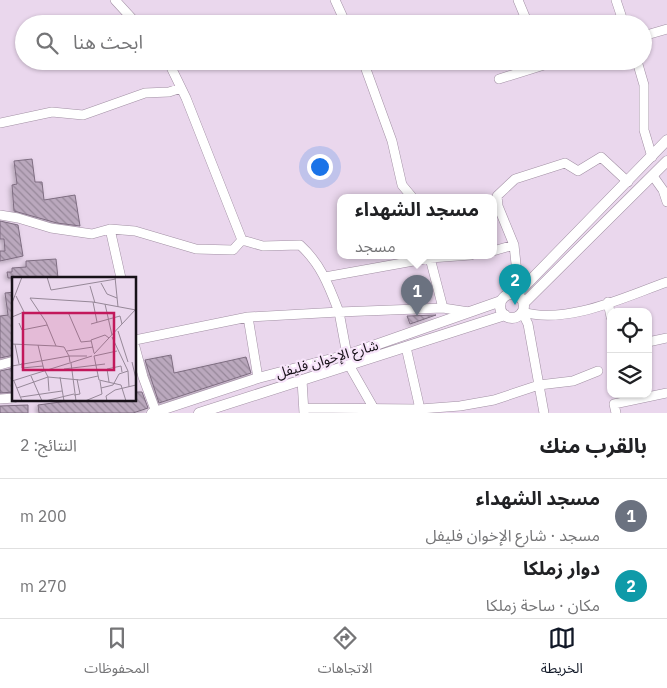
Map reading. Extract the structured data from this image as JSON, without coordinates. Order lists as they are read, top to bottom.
{
  "streets": {
    "main road": ["شارع الإخوان فليفل"]
  },
  "page": {
    "search": "ابحث هنا",
    "popup": ["مسجد الشهداء", "مسجد"],
    "pins": ["2", "1"],
    "heading": ["بالقرب منك", "النتائج: 2"],
    "list": [
      {
        "mark": "1",
        "name": "مسجد الشهداء",
        "note": "مسجد · شارع الإخوان فليفل",
        "value": "200 m"
      },
      {
        "mark": "2",
        "name": "دوار زملكا",
        "note": "مكان · ساحة زملكا",
        "value": "270 m"
      }
    ],
    "nav": ["الخريطة", "الاتجاهات", "المحفوظات"]
  }
}
